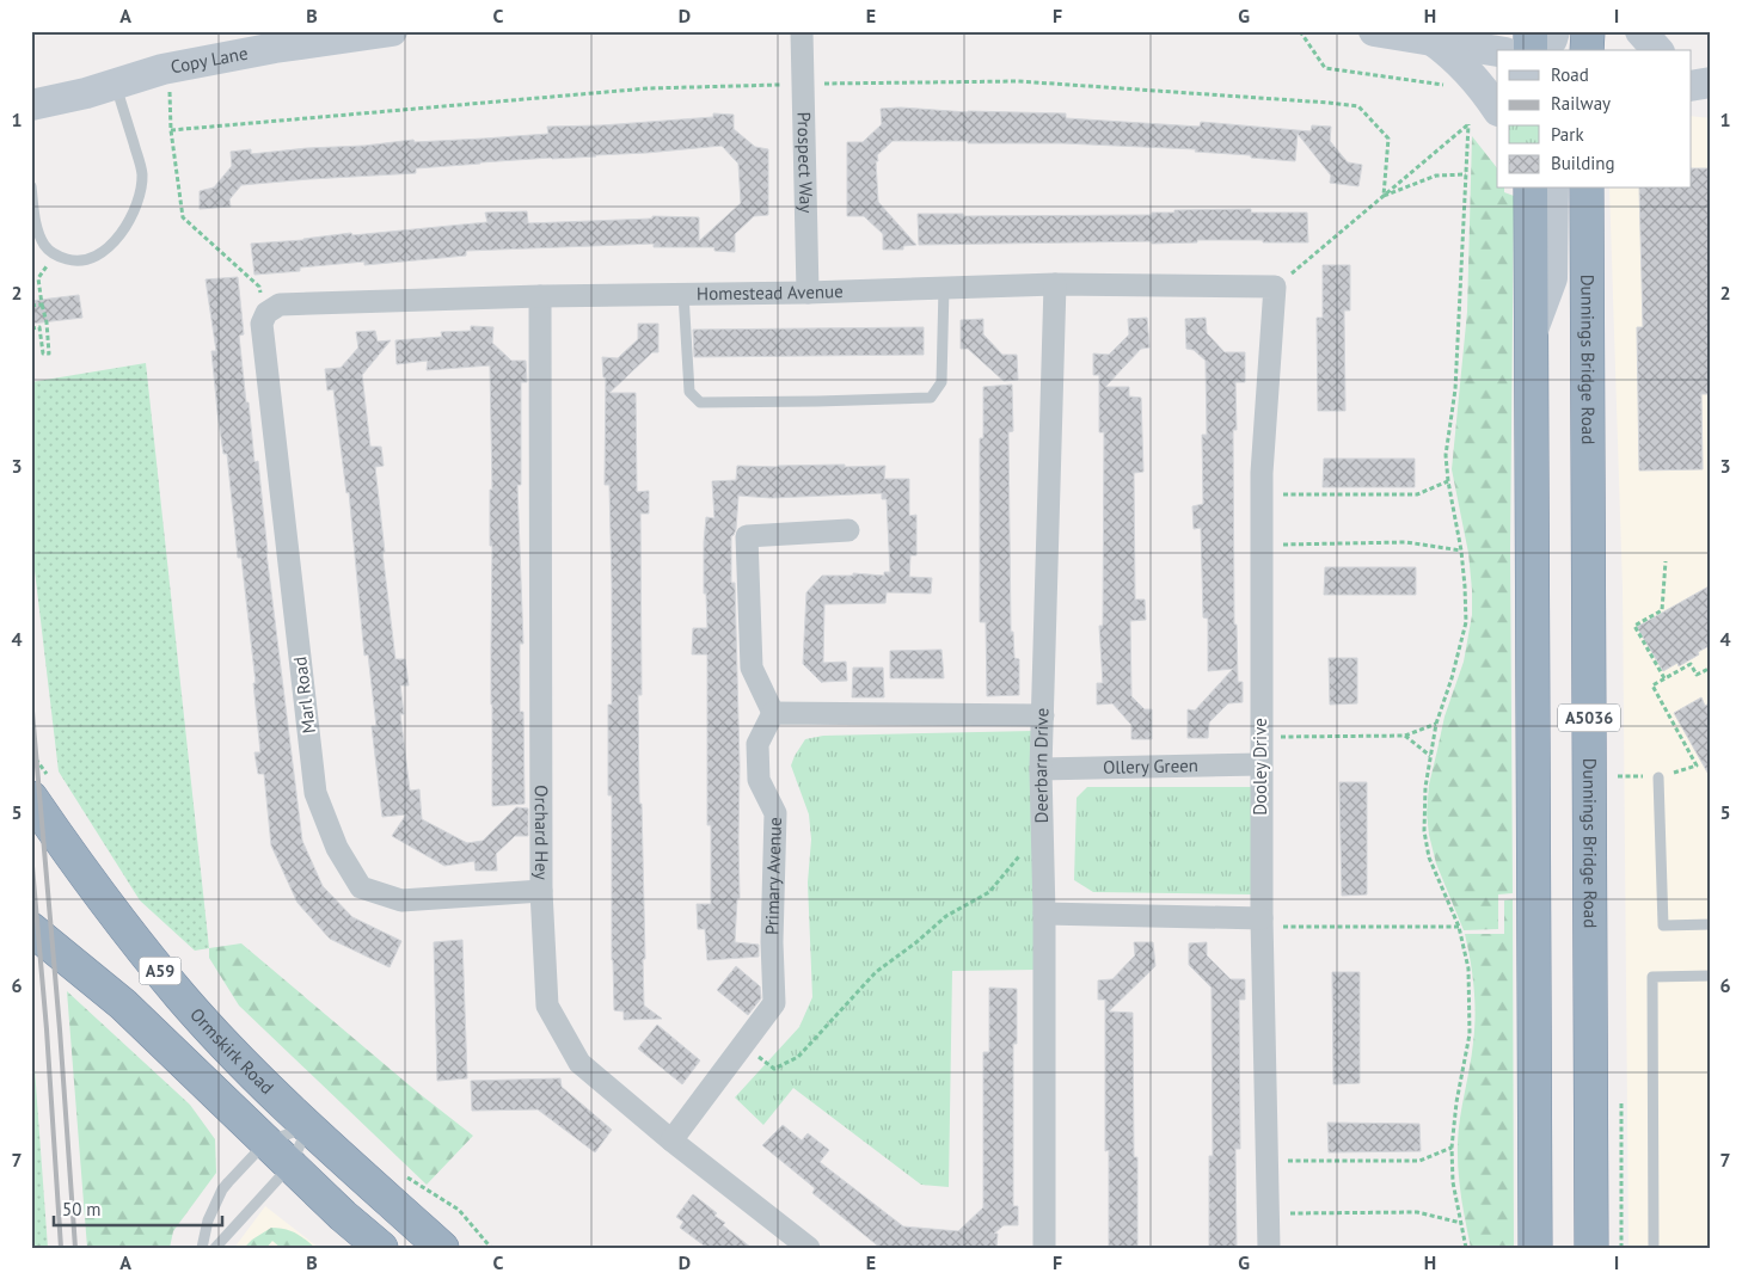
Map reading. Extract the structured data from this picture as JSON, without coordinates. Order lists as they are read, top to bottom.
{
  "streets": {
    "highway": [
      "Dunnings Bridge Road",
      "A5036",
      "A59",
      "Ormskirk Road"
    ],
    "main road": ["Copy Lane"],
    "street": [
      "Prospect Way",
      "Homestead Avenue",
      "Marl Road",
      "Deerbarn Drive",
      "Ollery Green",
      "Dooley Drive",
      "Orchard Hey",
      "Primary Avenue"
    ]
  },
  "crossings": [
    ["Prospect Way", "Homestead Avenue"],
    ["Homestead Avenue", "Marl Road"],
    ["Homestead Avenue", "Deerbarn Drive"],
    ["Homestead Avenue", "Dooley Drive"],
    ["Homestead Avenue", "Orchard Hey"],
    ["Marl Road", "Orchard Hey"],
    ["Deerbarn Drive", "Ollery Green"],
    ["Ollery Green", "Dooley Drive"],
    ["Orchard Hey", "Primary Avenue"]
  ],
  "legend": [
    "Road",
    "Railway",
    "Park",
    "Building"
  ],
  "scale_bar": "50 m",
  "grid": {
    "columns": [
      "A",
      "B",
      "C",
      "D",
      "E",
      "F",
      "G",
      "H",
      "I"
    ],
    "rows": [
      "1",
      "2",
      "3",
      "4",
      "5",
      "6",
      "7"
    ]
  }
}
